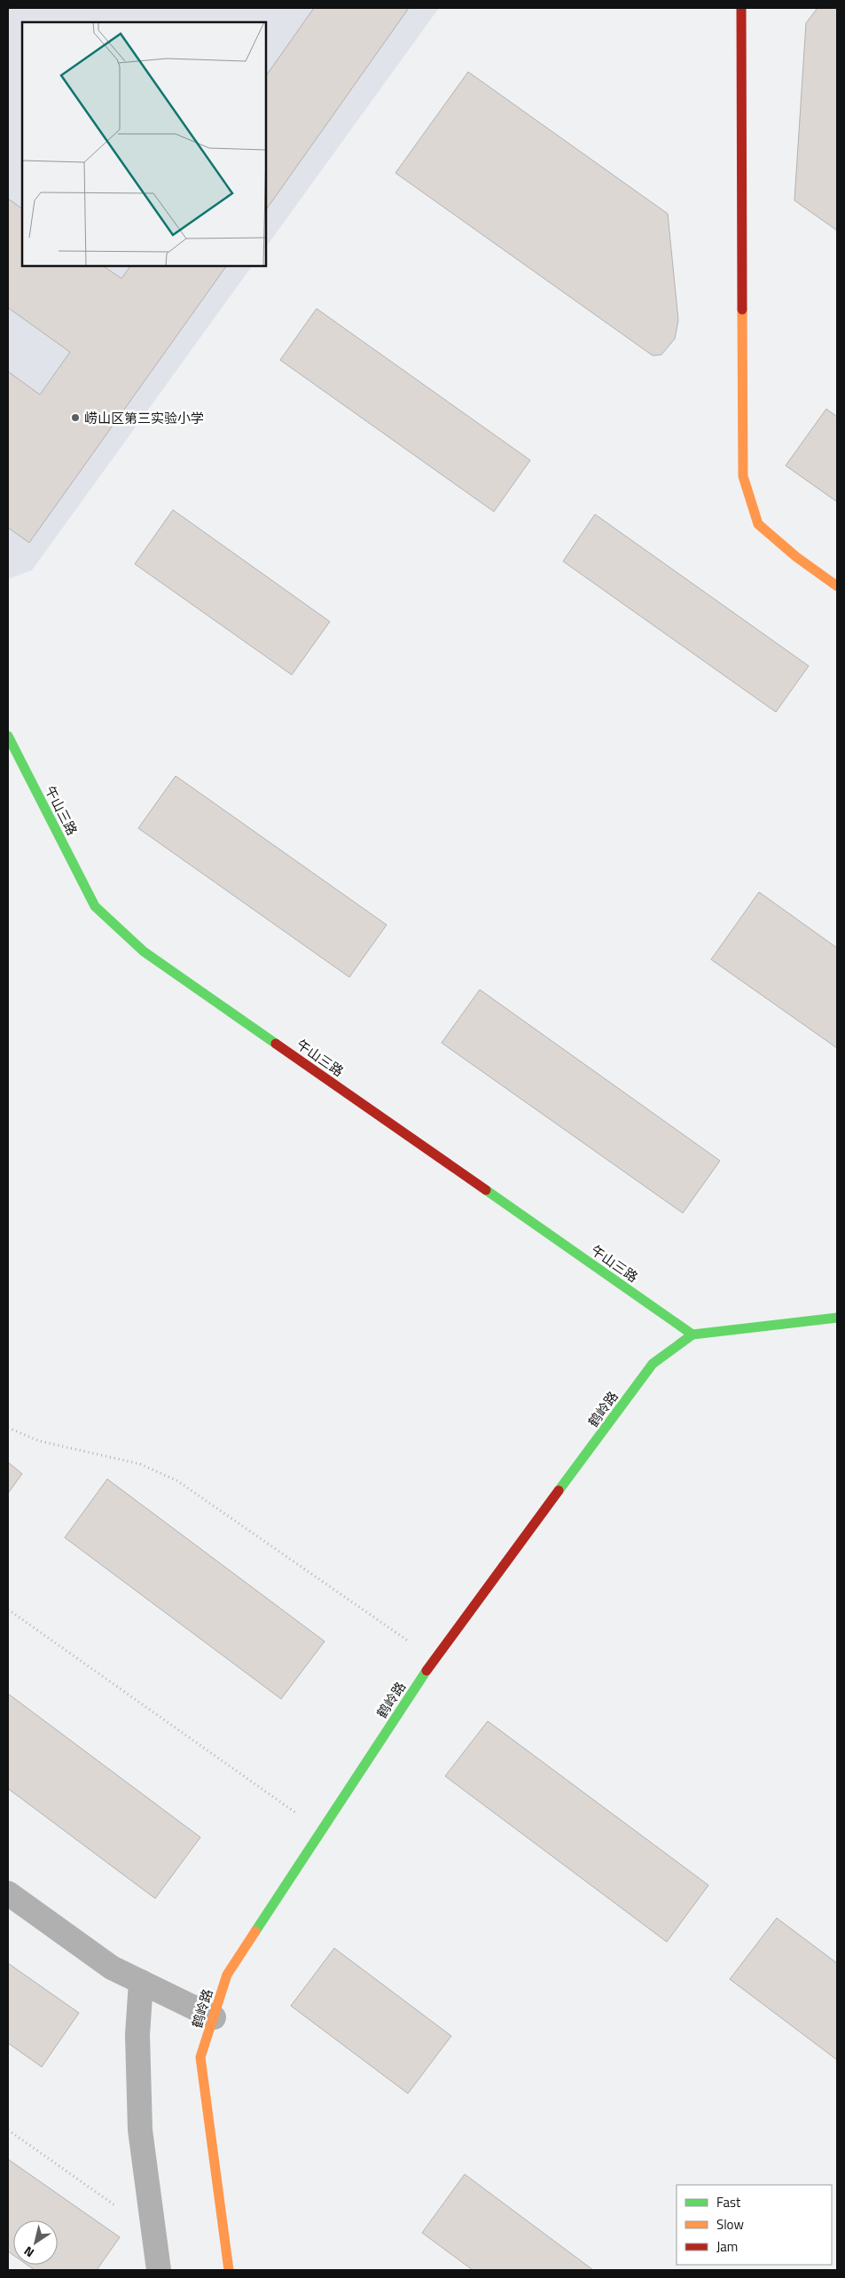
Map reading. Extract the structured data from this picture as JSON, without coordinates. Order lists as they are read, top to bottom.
{
  "streets": {
    "street": ["午山三路", "鹤岭路"]
  },
  "crossings": [
    ["午山三路", "鹤岭路"]
  ],
  "places": ["崂山区第三实验小学"],
  "legend": ["Fast", "Slow", "Jam"],
  "north": "bottom left"
}
